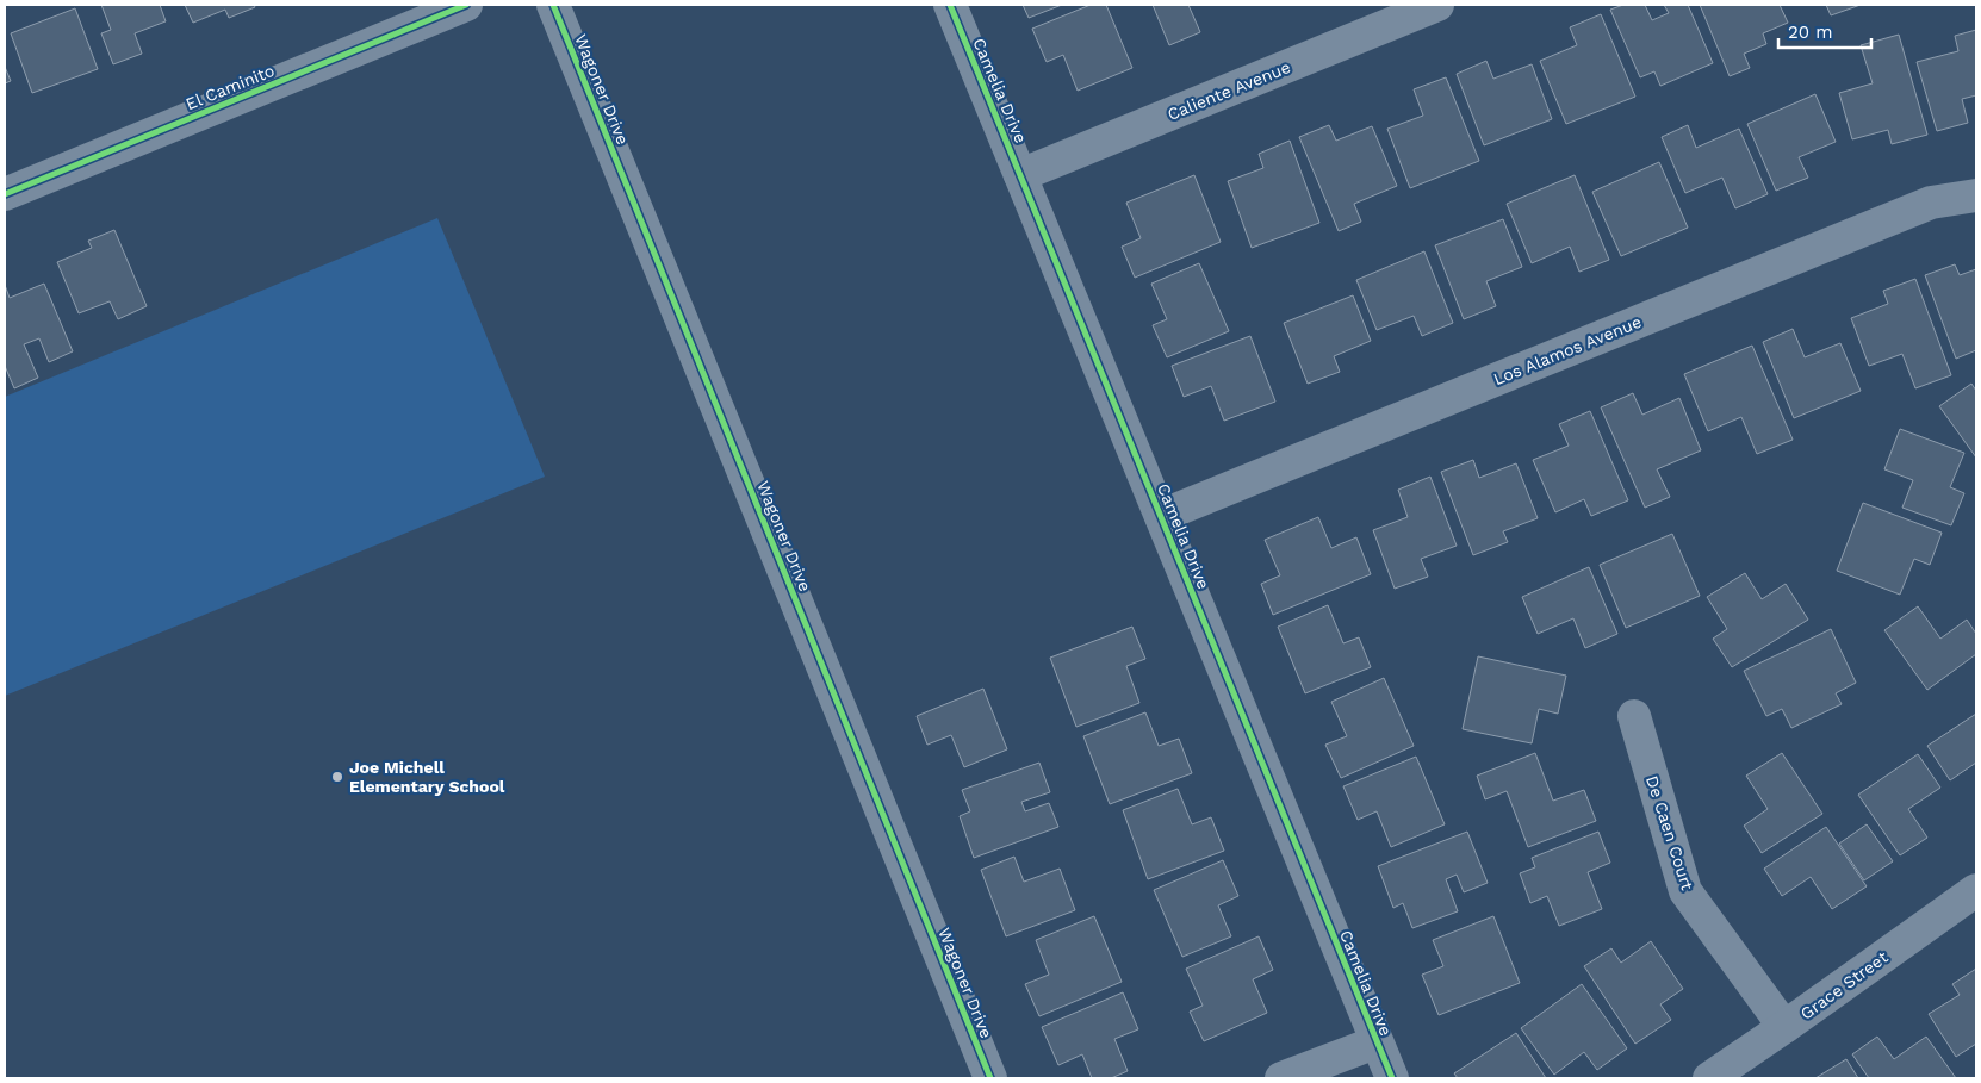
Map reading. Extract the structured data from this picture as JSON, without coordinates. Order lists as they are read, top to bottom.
{
  "streets": {
    "street": [
      "El Caminito",
      "Wagoner Drive",
      "Camelia Drive",
      "Caliente Avenue",
      "Los Alamos Avenue",
      "De Caen Court",
      "Grace Street"
    ]
  },
  "crossings": [
    ["Camelia Drive", "Caliente Avenue"],
    ["Camelia Drive", "Los Alamos Avenue"],
    ["De Caen Court", "Grace Street"]
  ],
  "places": ["Joe Michell Elementary School"],
  "scale_bar": "20 m"
}
